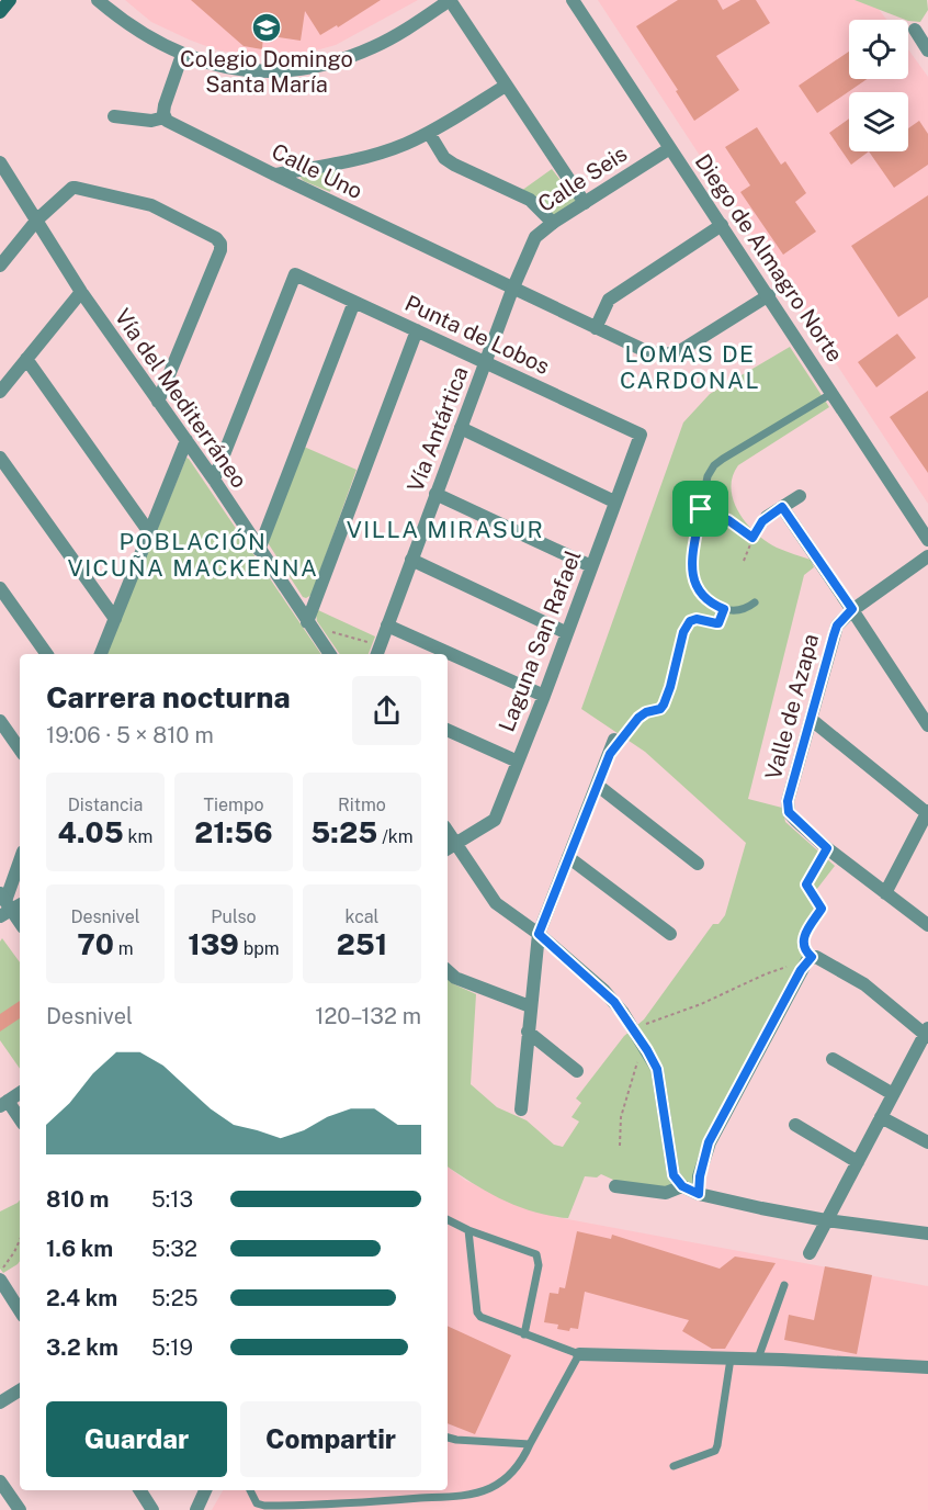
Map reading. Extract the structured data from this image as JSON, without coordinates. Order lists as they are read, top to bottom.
{
  "streets": {
    "street": [
      "Calle Uno",
      "Calle Seis",
      "Diego de Almagro Norte",
      "Punta de Lobos",
      "Vía del Mediterráneo",
      "Vía Antártica",
      "Laguna San Rafael",
      "Valle de Azapa"
    ]
  },
  "crossings": [
    ["Calle Uno", "Calle Seis"],
    ["Calle Uno", "Diego de Almagro Norte"],
    ["Calle Uno", "Vía Antártica"],
    ["Calle Seis", "Diego de Almagro Norte"],
    ["Calle Seis", "Vía Antártica"],
    ["Punta de Lobos", "Vía del Mediterráneo"],
    ["Punta de Lobos", "Vía Antártica"],
    ["Punta de Lobos", "Laguna San Rafael"]
  ],
  "districts": ["LOMAS DE CARDONAL", "VILLA MIRASUR", "POBLACIÓN VICUÑA MACKENNA"],
  "places": {
    "school or university": ["Colegio Domingo Santa María"]
  },
  "page": {
    "heading": ["Carrera nocturna", "19:06 · 5 × 810 m"],
    "stats": [
      ["Distancia", "4.05 km"],
      ["Tiempo", "21:56"],
      ["Ritmo", "5:25 /km"],
      ["Desnivel", "70 m"],
      ["Pulso", "139 bpm"],
      ["kcal", "251"]
    ],
    "chart": ["Desnivel", "120–132 m"],
    "list": [
      {
        "name": "810 m",
        "note": "5:13"
      },
      {
        "name": "1.6 km",
        "note": "5:32"
      },
      {
        "name": "2.4 km",
        "note": "5:25"
      },
      {
        "name": "3.2 km",
        "note": "5:19"
      }
    ],
    "buttons": ["Guardar", "Compartir"]
  }
}
